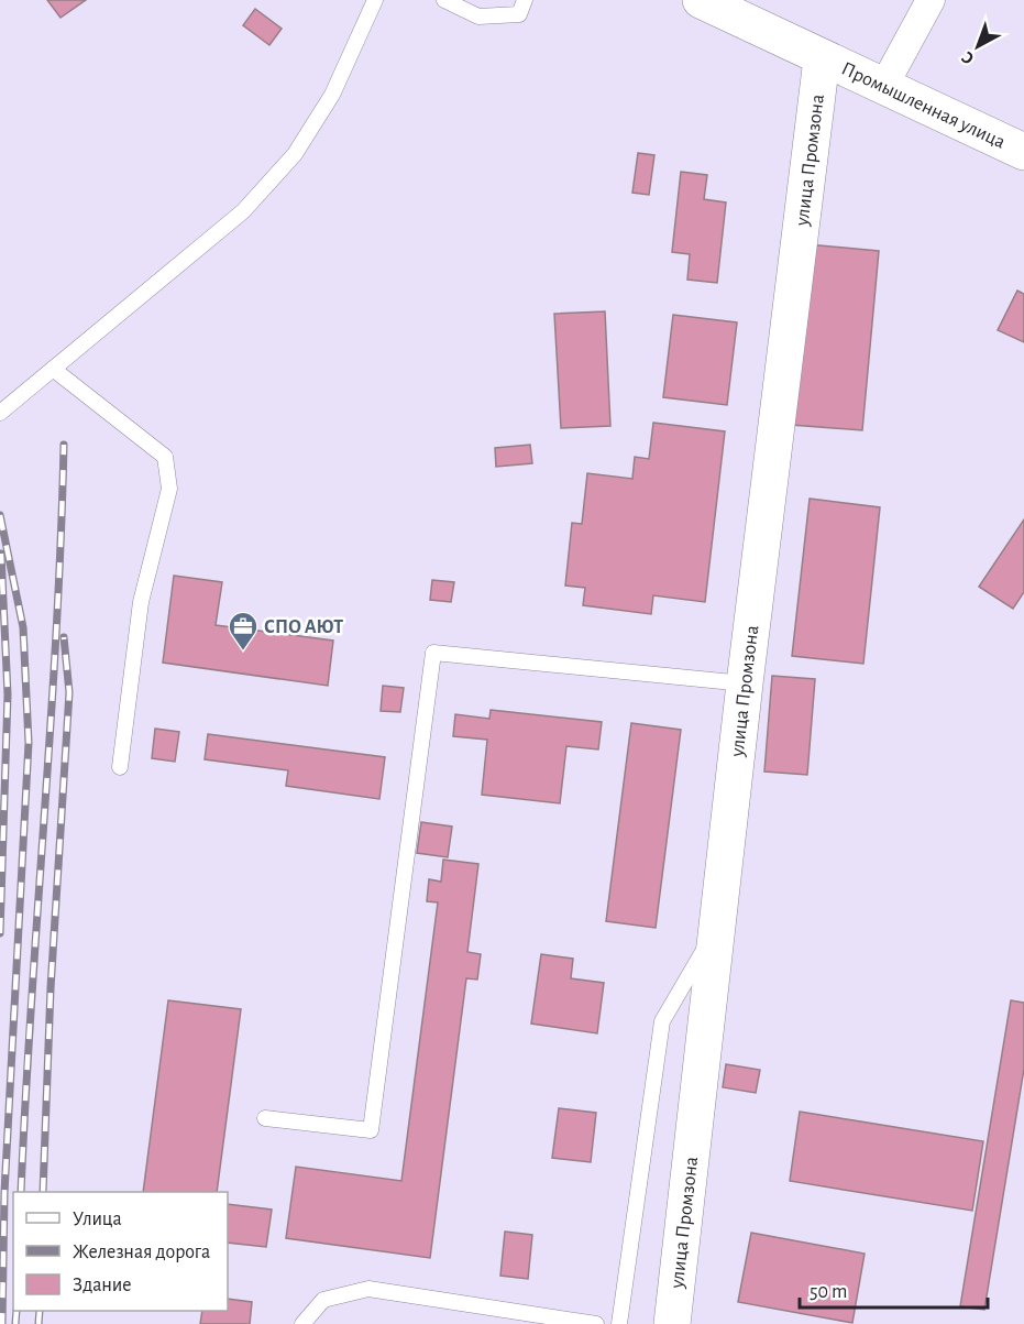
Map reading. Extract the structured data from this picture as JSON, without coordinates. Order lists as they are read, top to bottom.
{
  "streets": {
    "main road": ["Промышленная улица", "улица Промзона"]
  },
  "crossings": [
    ["Промышленная улица", "улица Промзона"]
  ],
  "places": {
    "office": ["СПО АЮТ"]
  },
  "legend": ["Улица", "Железная дорога", "Здание"],
  "scale_bar": "50 m",
  "north": "bottom left"
}
